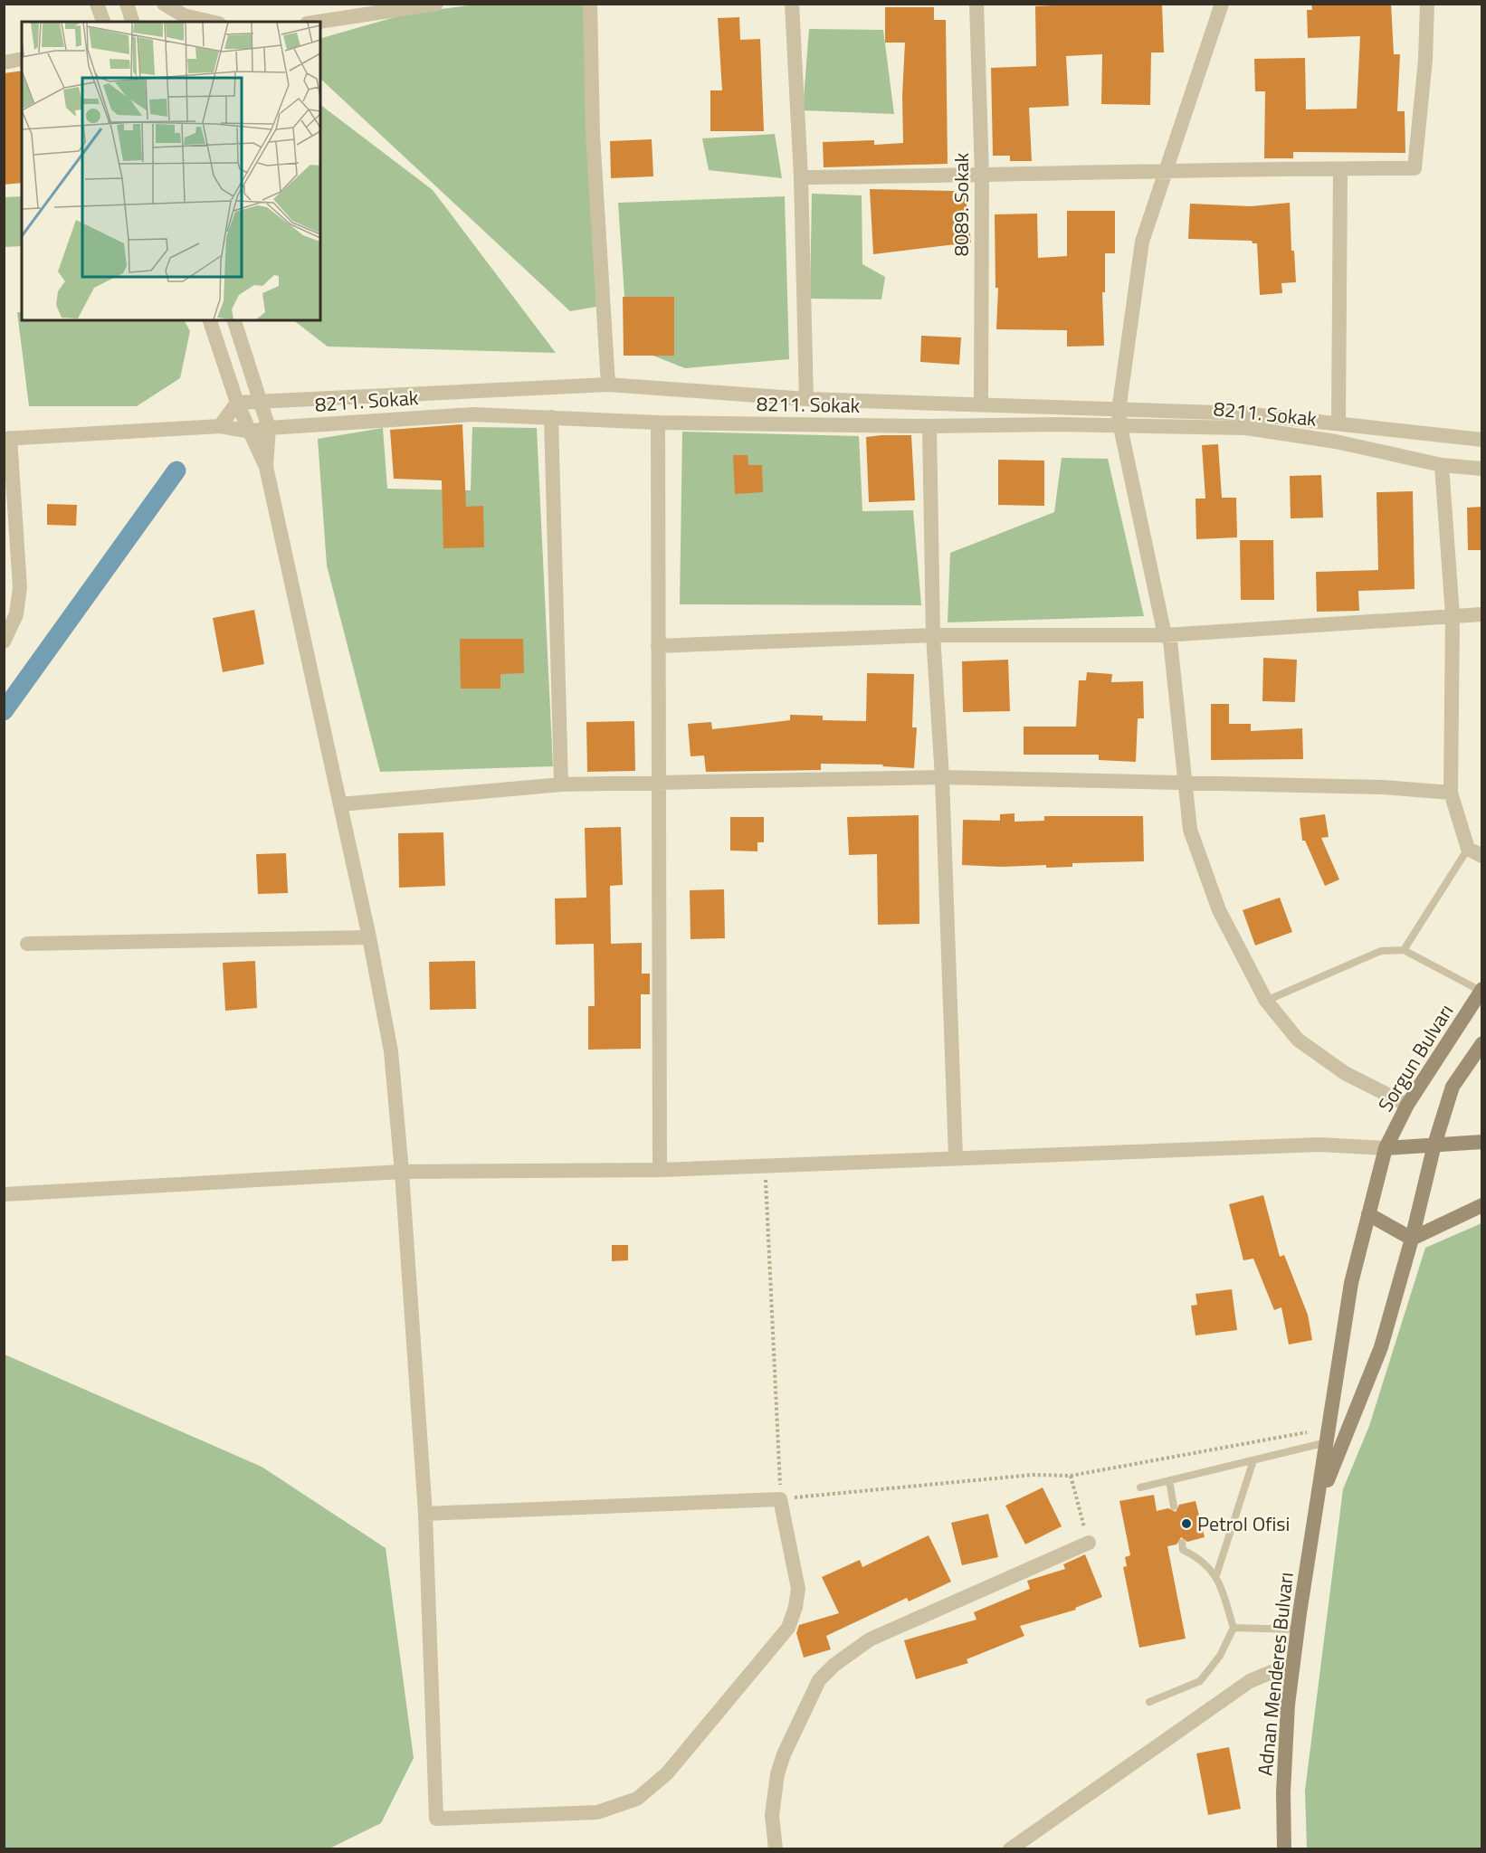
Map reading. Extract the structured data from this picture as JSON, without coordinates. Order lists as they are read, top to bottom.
{
  "streets": {
    "main road": ["Sorgun Bulvarı", "Adnan Menderes Bulvarı"],
    "street": ["8089. Sokak", "8211. Sokak"]
  },
  "crossings": [
    ["Sorgun Bulvarı", "Adnan Menderes Bulvarı"]
  ],
  "places": ["Petrol Ofisi"]
}
